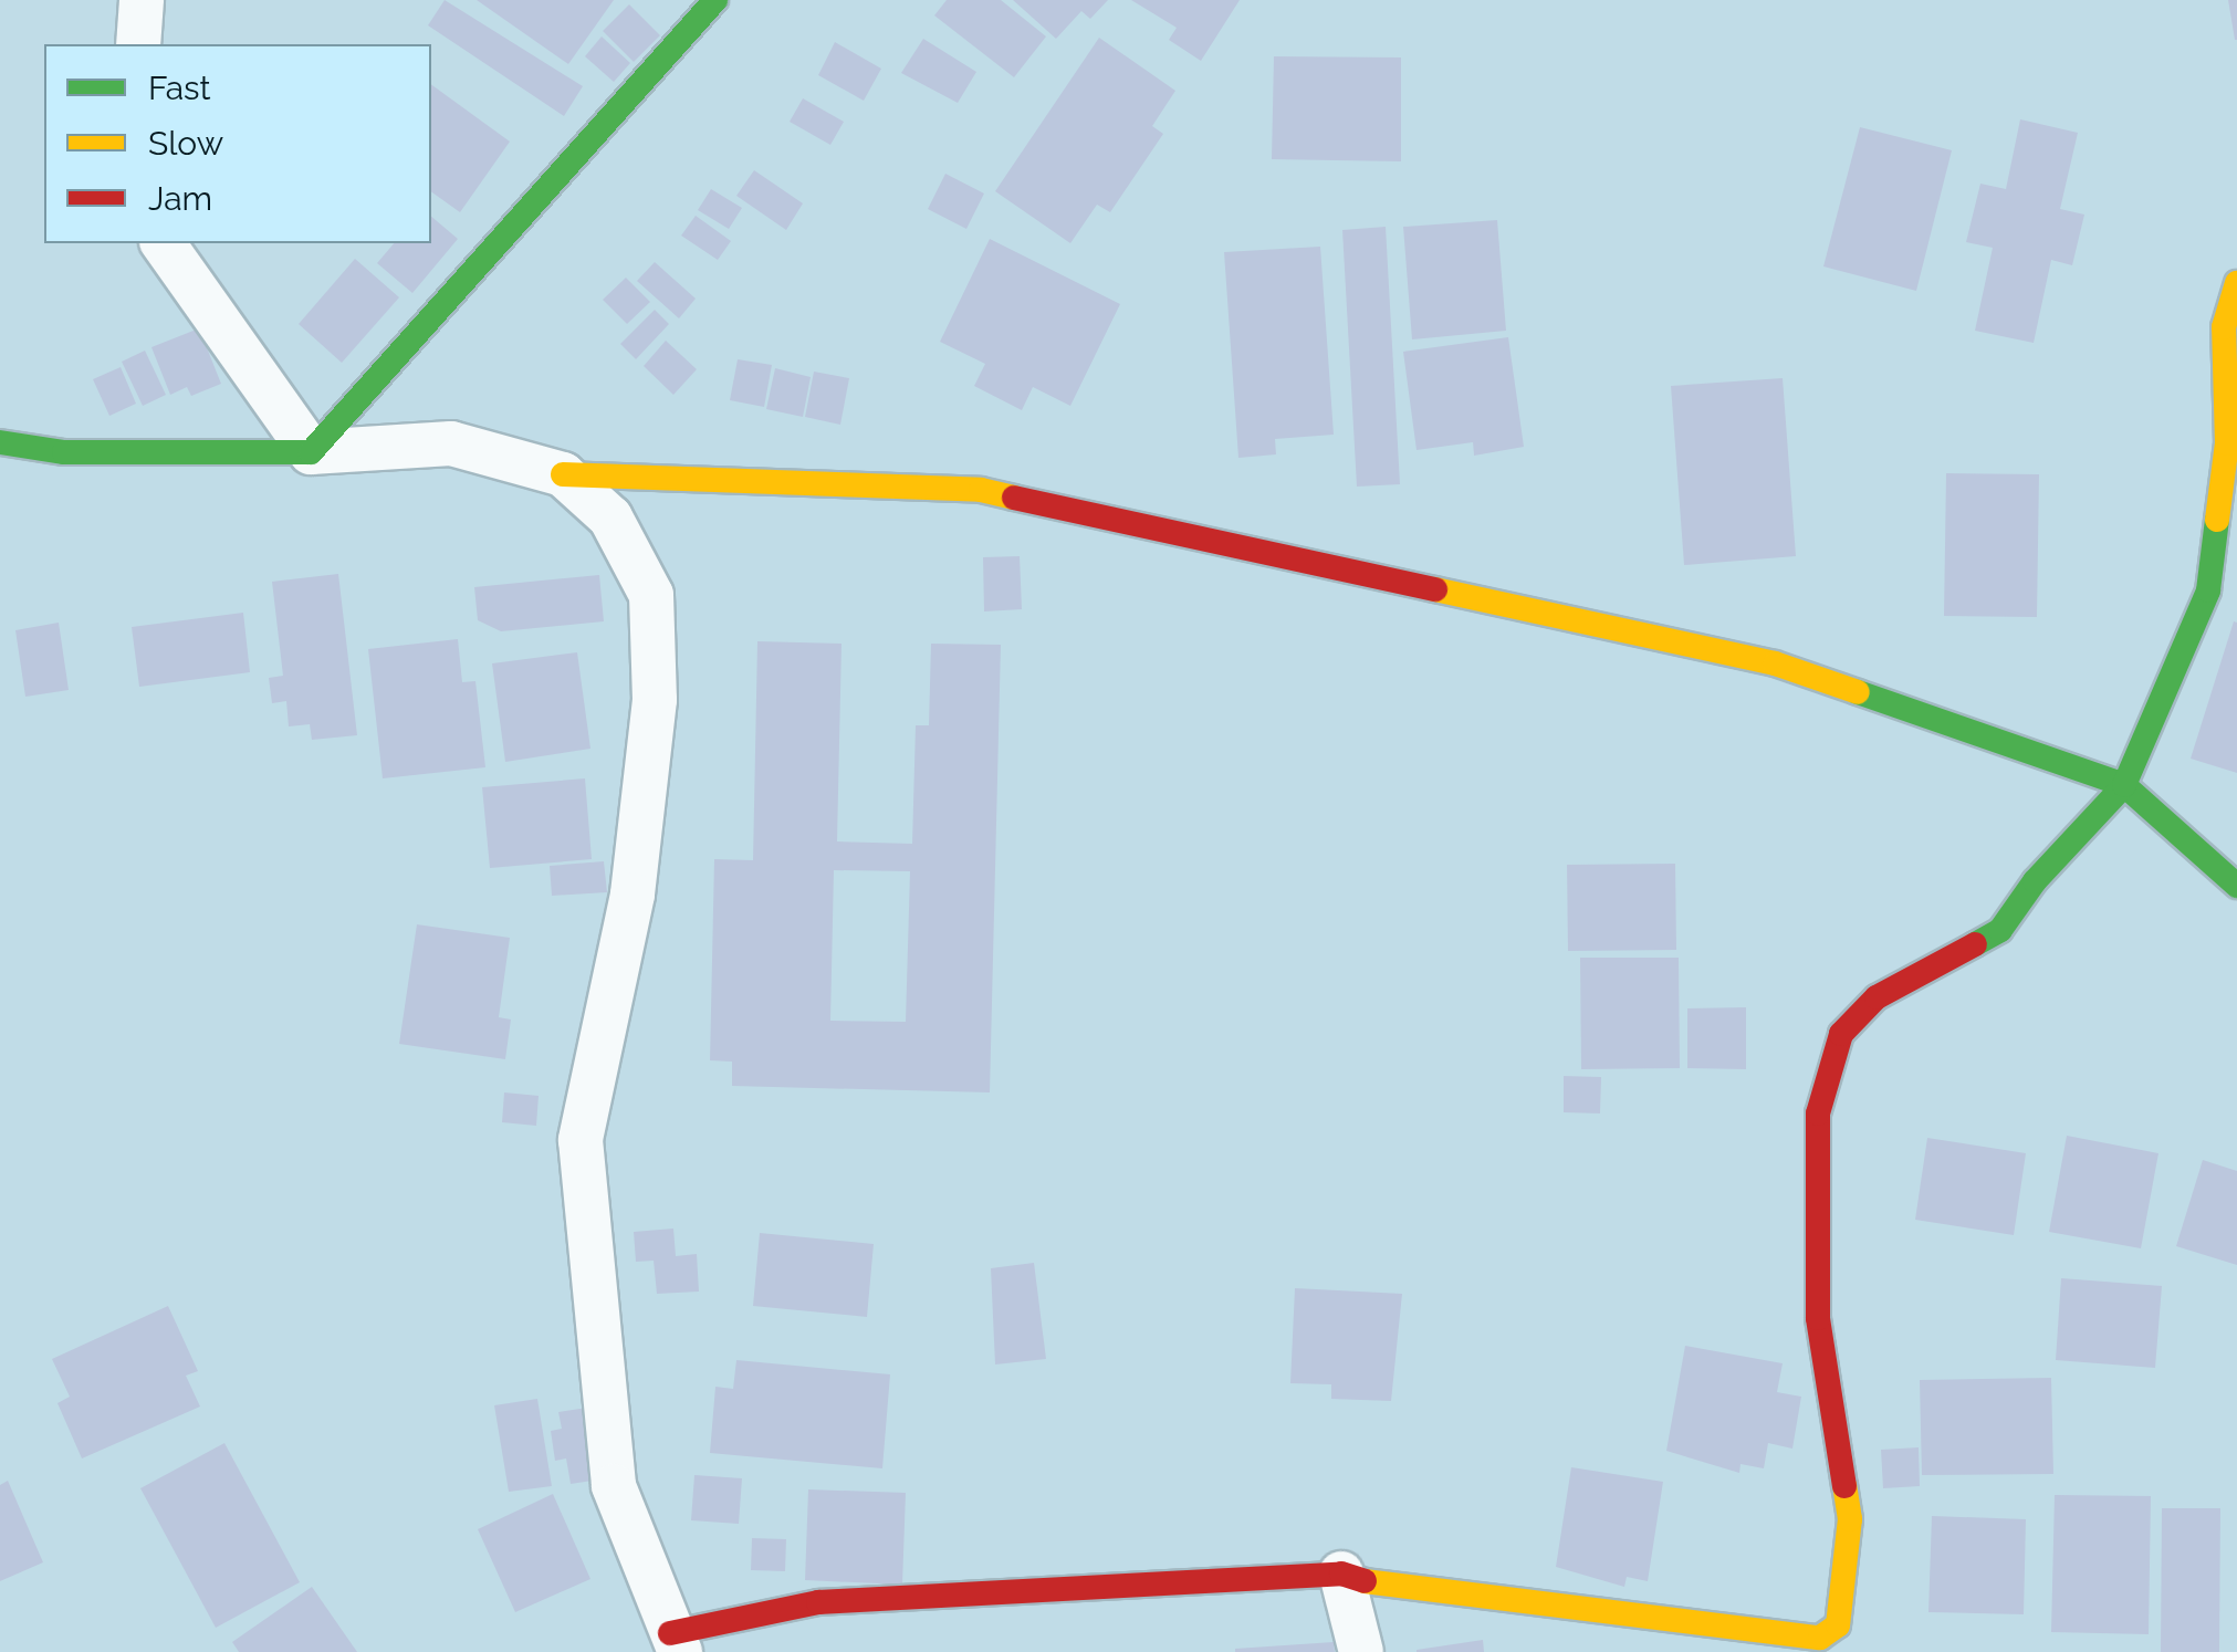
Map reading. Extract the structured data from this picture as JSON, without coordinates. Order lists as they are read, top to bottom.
{
  "legend": ["Fast", "Slow", "Jam"]
}
